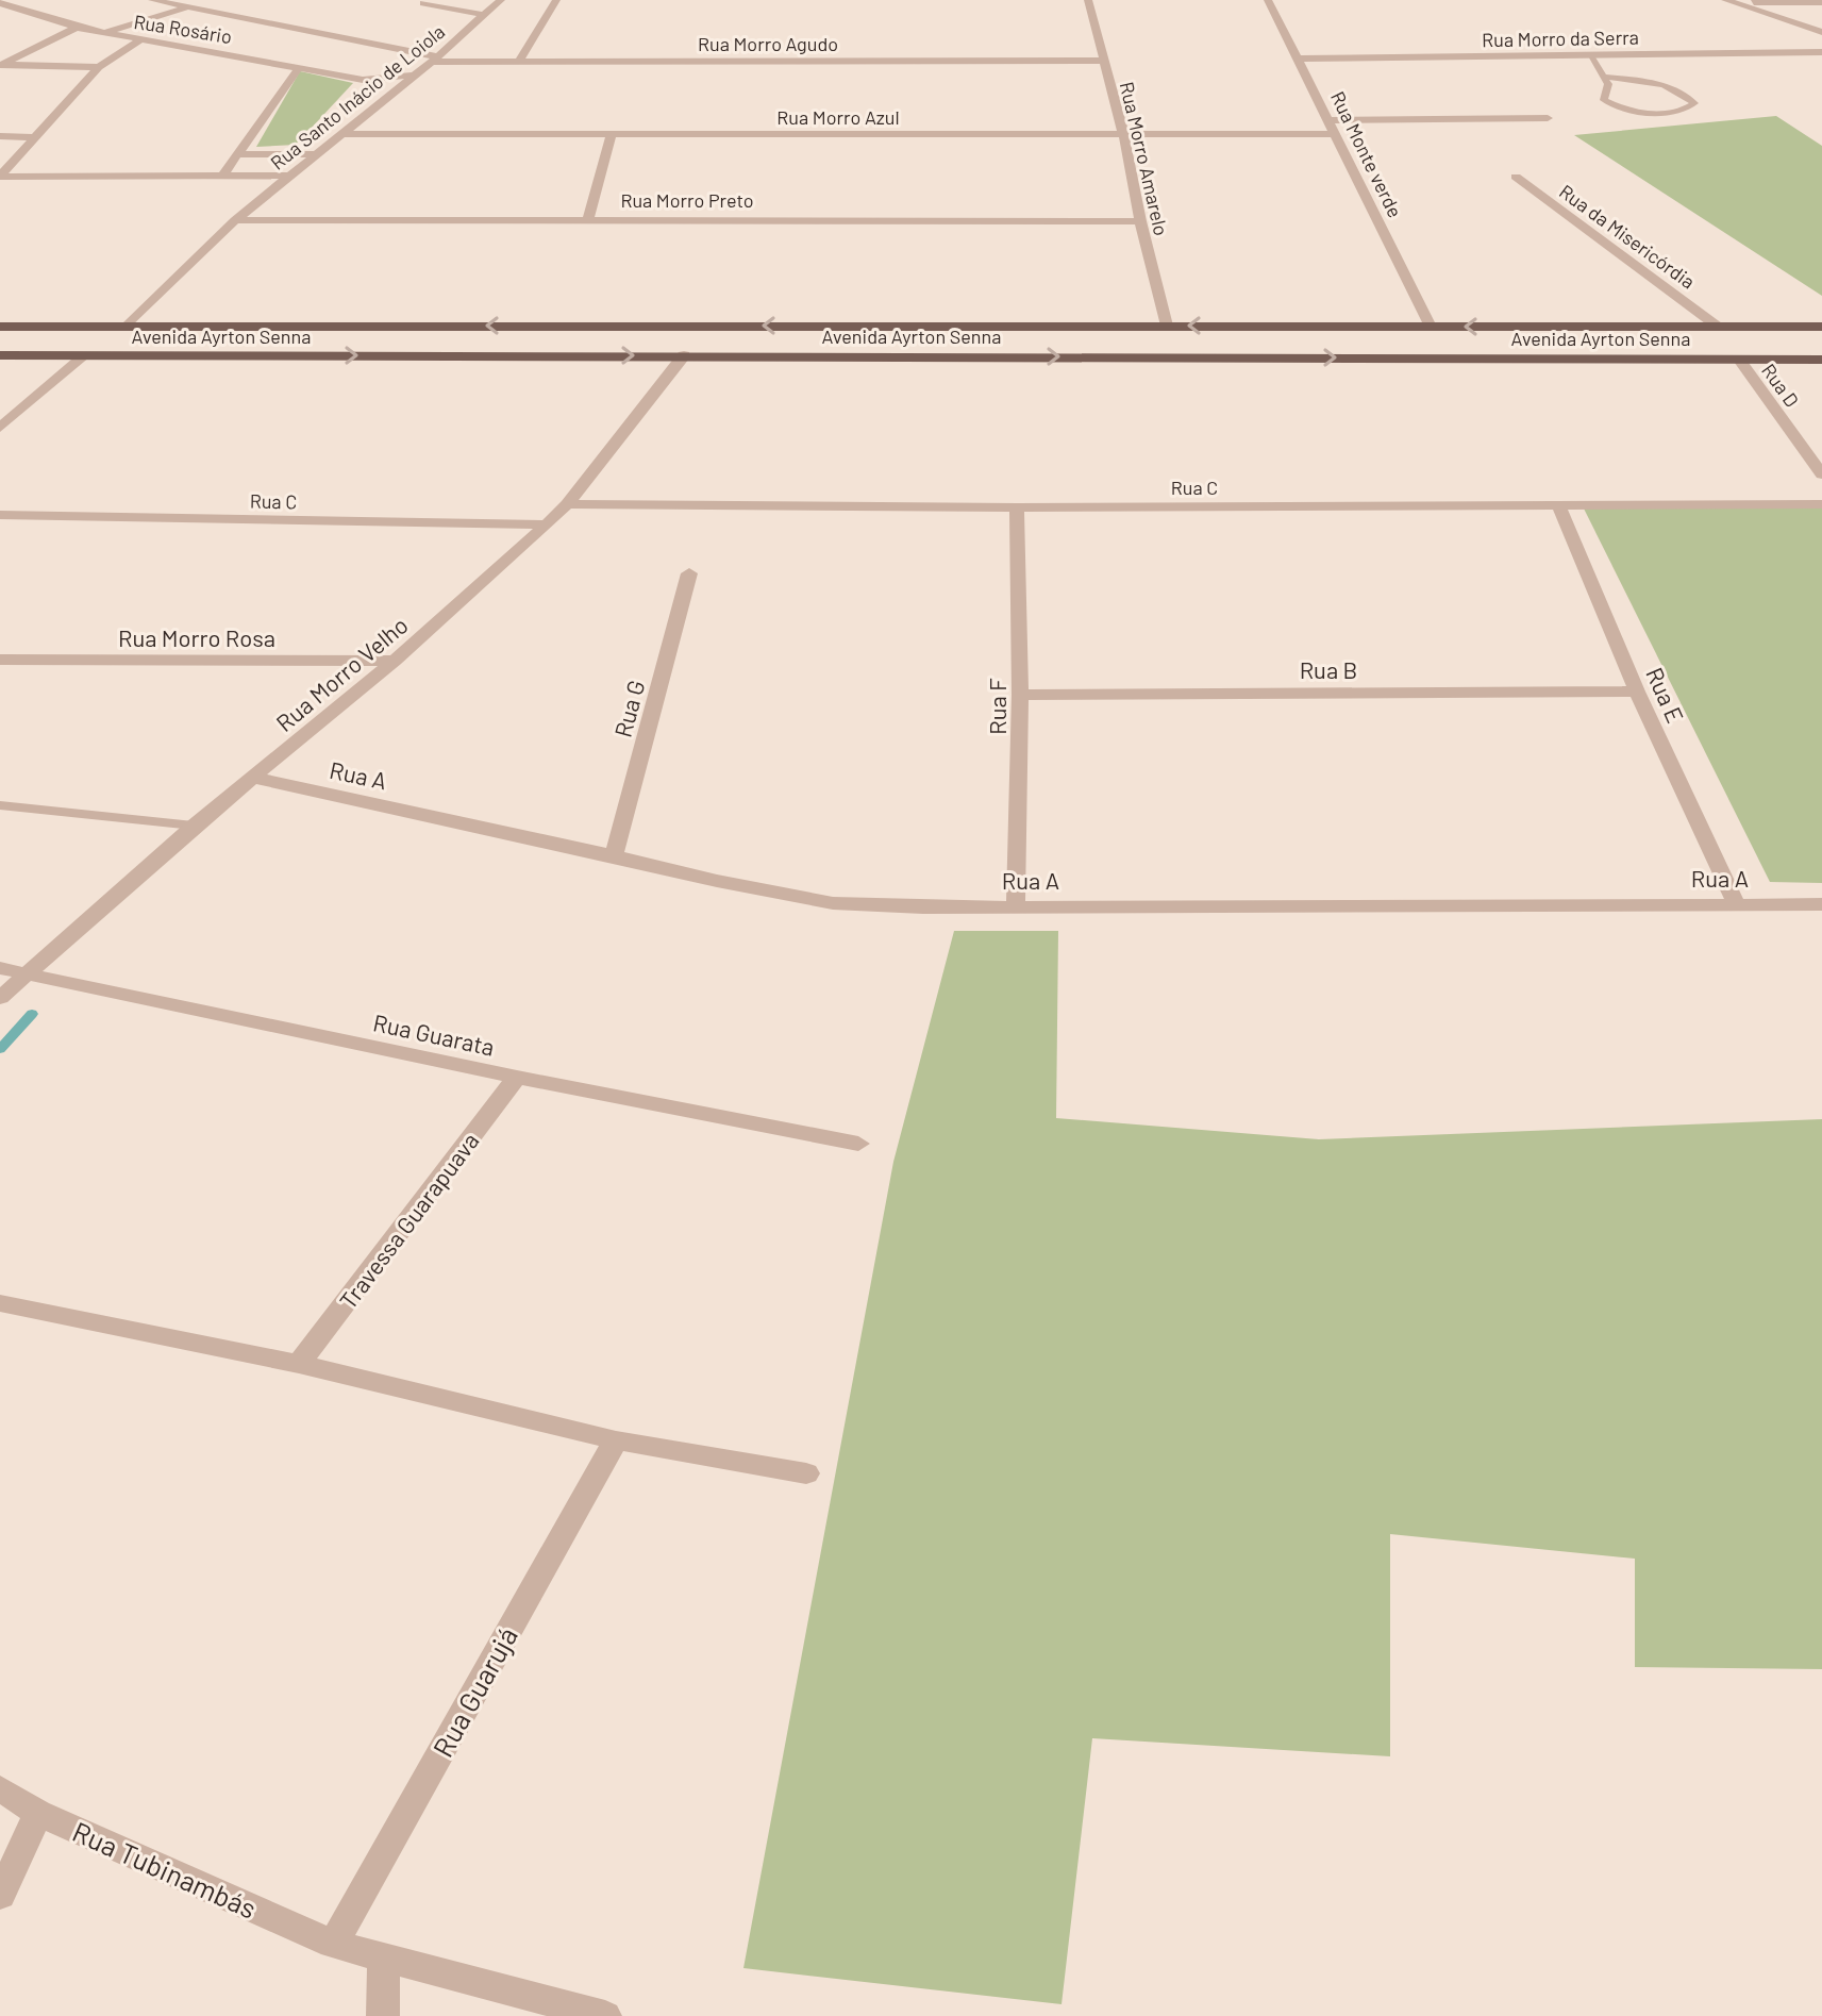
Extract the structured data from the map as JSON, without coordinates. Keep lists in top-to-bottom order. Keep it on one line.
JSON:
{"streets":{"main road":["Avenida Ayrton Senna"],"street":["Rua Rosário","Rua Morro da Serra","Rua Morro Agudo","Rua Santo Inácio de Loiola","Rua Morro Azul","Rua Monte verde","Rua Morro Amarelo","Rua Morro Preto","Rua da Misericórdia","Rua D","Rua C","Rua Morro Rosa","Rua B","Rua Morro Velho","Rua E","Rua F","Rua G","Rua A","Rua Guarata","Travessa Guarapuava","Rua Guarujá","Rua Tubinambás"]},"crossings":[["Rua Rosário","Rua Santo Inácio de Loiola"],["Rua Morro da Serra","Rua Monte verde"],["Rua Morro Agudo","Rua Santo Inácio de Loiola"],["Rua Morro Agudo","Rua Morro Amarelo"],["Rua Santo Inácio de Loiola","Rua Morro Azul"],["Rua Santo Inácio de Loiola","Rua Morro Preto"],["Rua Santo Inácio de Loiola","Avenida Ayrton Senna"],["Rua Morro Azul","Rua Monte verde"],["Rua Morro Azul","Rua Morro Amarelo"],["Rua Monte verde","Avenida Ayrton Senna"],["Rua Morro Amarelo","Rua Morro Preto"],["Rua Morro Amarelo","Avenida Ayrton Senna"],["Rua da Misericórdia","Avenida Ayrton Senna"],["Avenida Ayrton Senna","Rua D"],["Avenida Ayrton Senna","Rua Morro Velho"],["Rua C","Rua Morro Velho"],["Rua C","Rua E"],["Rua C","Rua F"],["Rua Morro Rosa","Rua Morro Velho"],["Rua B","Rua E"],["Rua B","Rua F"],["Rua Morro Velho","Rua A"],["Rua Morro Velho","Rua Guarata"],["Rua E","Rua A"],["Rua F","Rua A"],["Rua G","Rua A"],["Rua Guarata","Travessa Guarapuava"],["Rua Guarujá","Rua Tubinambás"]]}
